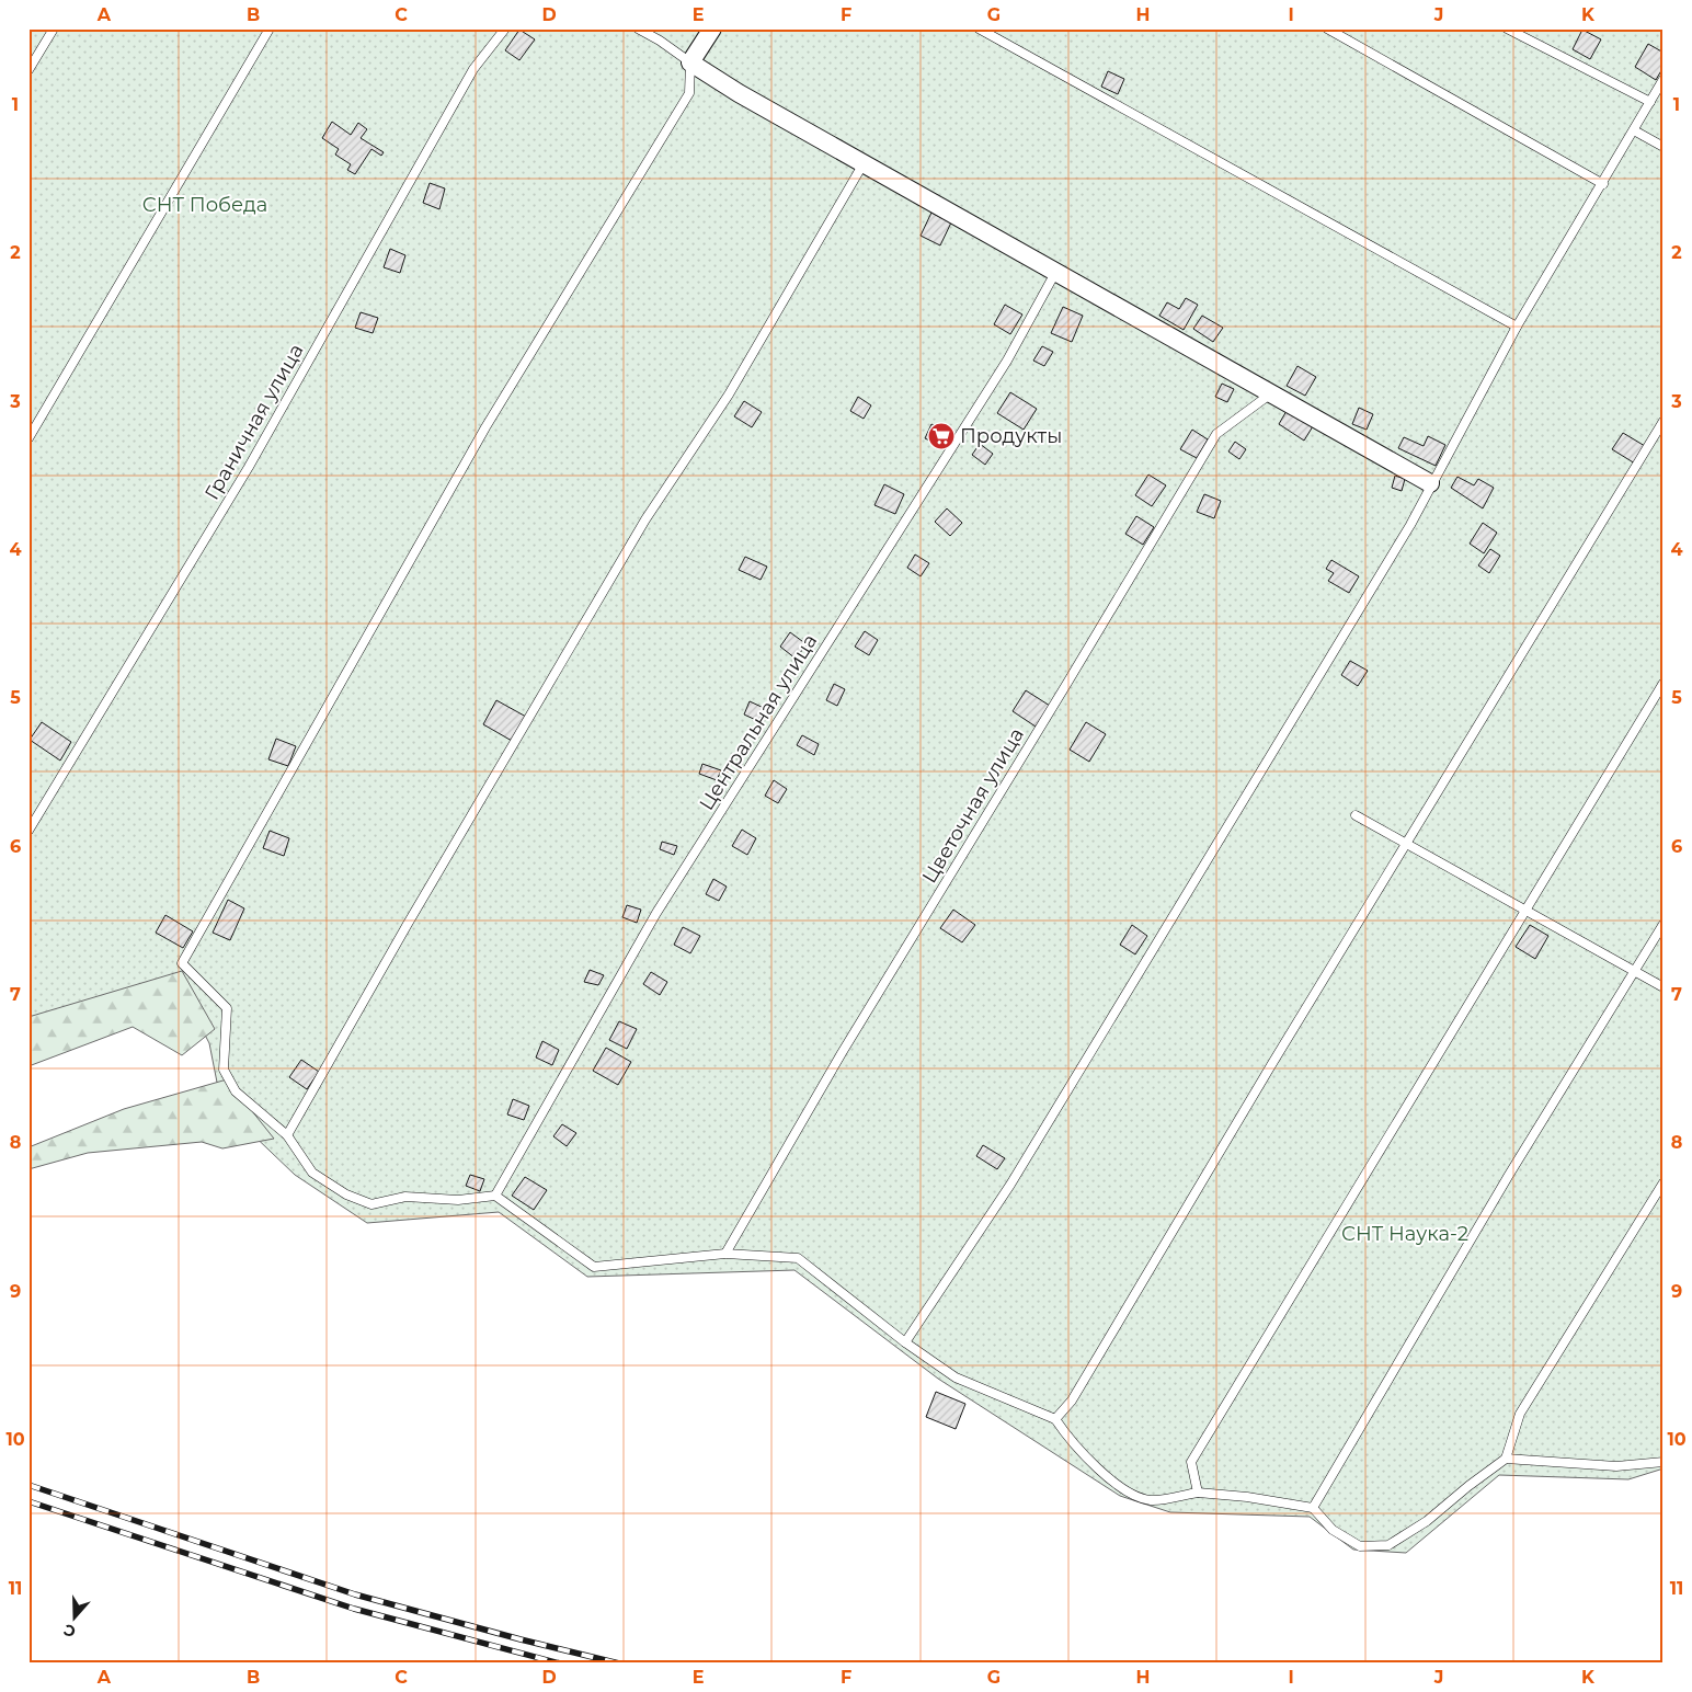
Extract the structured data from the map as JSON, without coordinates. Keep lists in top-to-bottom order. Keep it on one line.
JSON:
{"streets":{"lane":["Граничная улица","Центральная улица","Цветочная улица"]},"parks":["СНТ Победа","СНТ Наука-2"],"places":{"supermarket":["Продукты"]},"north":"bottom","grid":{"columns":["A","B","C","D","E","F","G","H","I","J","K"],"rows":["1","2","3","4","5","6","7","8","9","10","11"]}}
